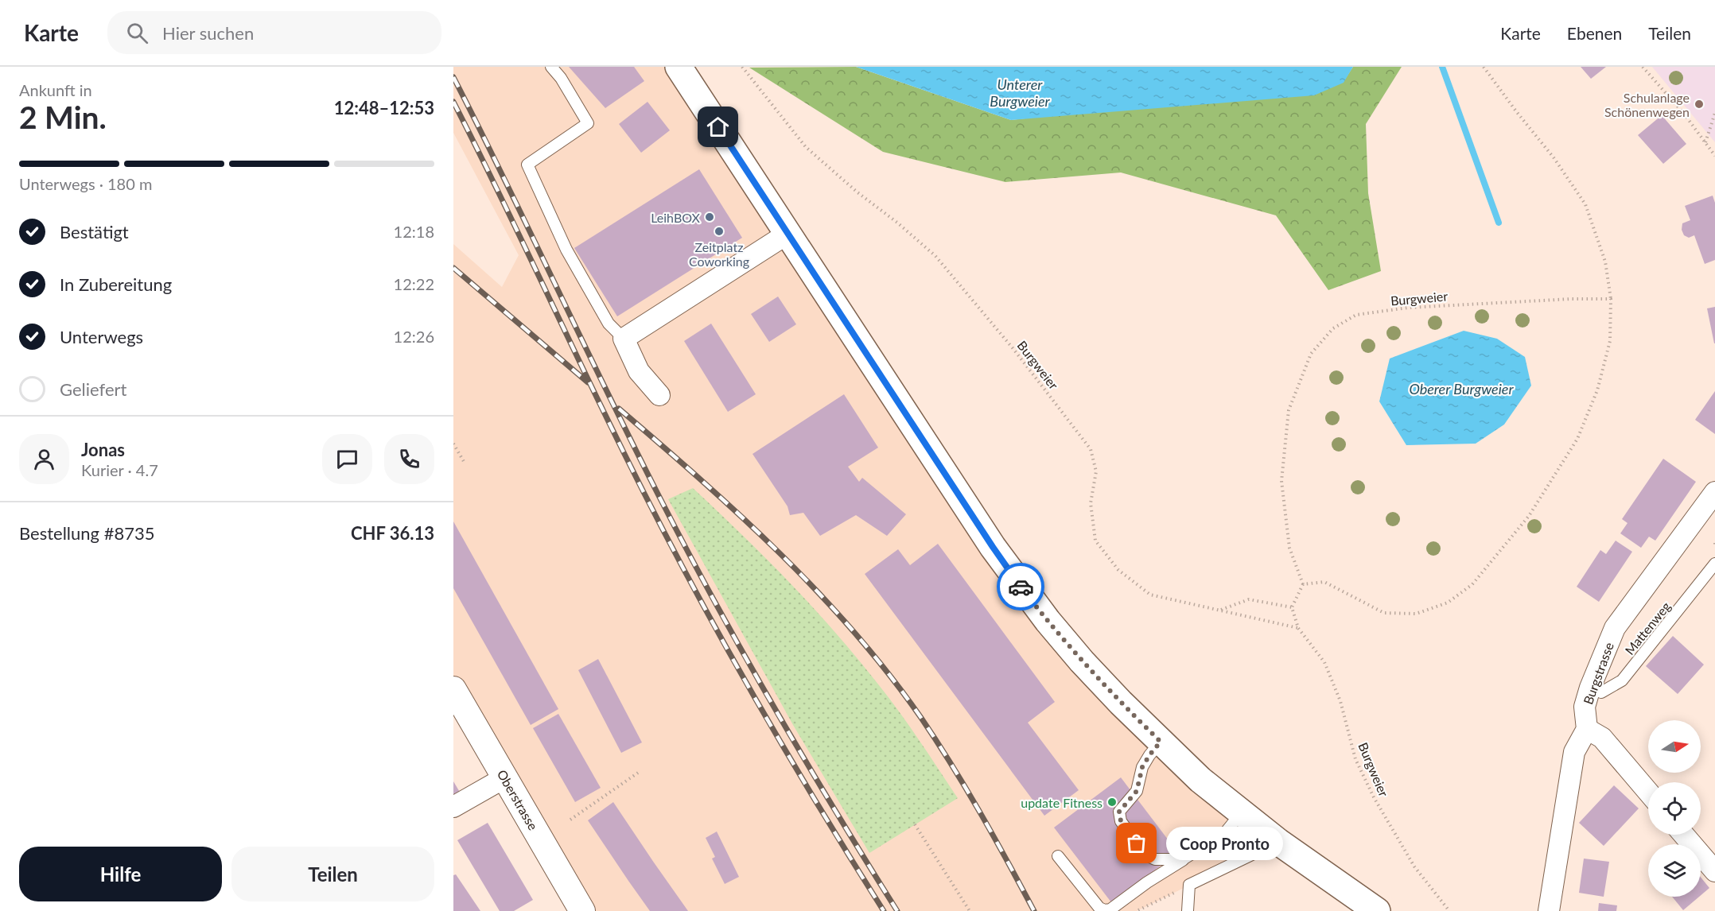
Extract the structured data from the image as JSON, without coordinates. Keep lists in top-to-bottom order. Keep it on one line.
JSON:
{"streets":{"street":["Burgstrasse","Oberstrasse"],"lane":["Mattenweg"],"path":["Burgweier"]},"crossings":[["Mattenweg","Burgstrasse"]],"water":["Unterer Burgweier","Oberer Burgweier"],"places":["Schulanlage Schönenwegen","LeihBOX","Zeitplatz Coworking","update Fitness","Coop Pronto"],"north":"right","page":{"header":"Karte","search":"Hier suchen","nav":["Karte","Ebenen","Teilen"],"heading":["2 Min.","Ankunft in","12:48–12:53"],"panel":["Jonas","Kurier · 4.7","Bestellung #8735","CHF 36.13"],"bar":"Unterwegs · 180 m","list":[["Bestätigt","12:18"],["In Zubereitung","12:22"],["Unterwegs","12:26"],"Geliefert"],"bubble":"Coop Pronto","buttons":["Hilfe","Teilen"]}}
